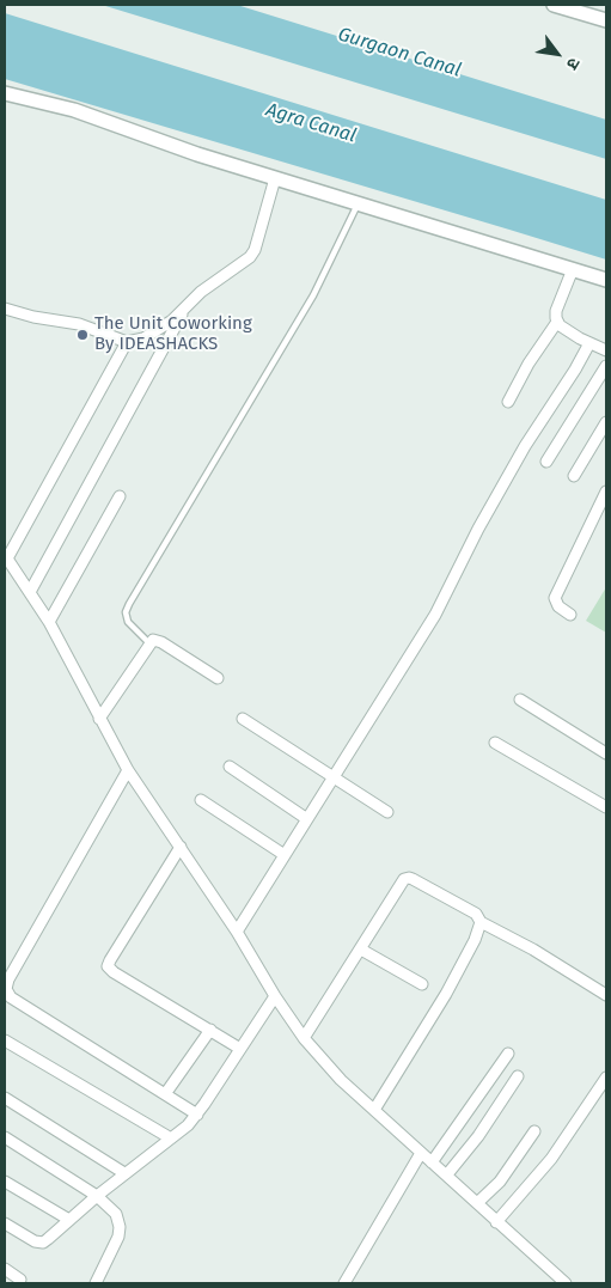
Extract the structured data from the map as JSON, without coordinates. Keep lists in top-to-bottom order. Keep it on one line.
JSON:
{"water":["Gurgaon Canal","Agra Canal"],"places":["The Unit Coworking By IDEASHACKS"],"north":"bottom right"}
